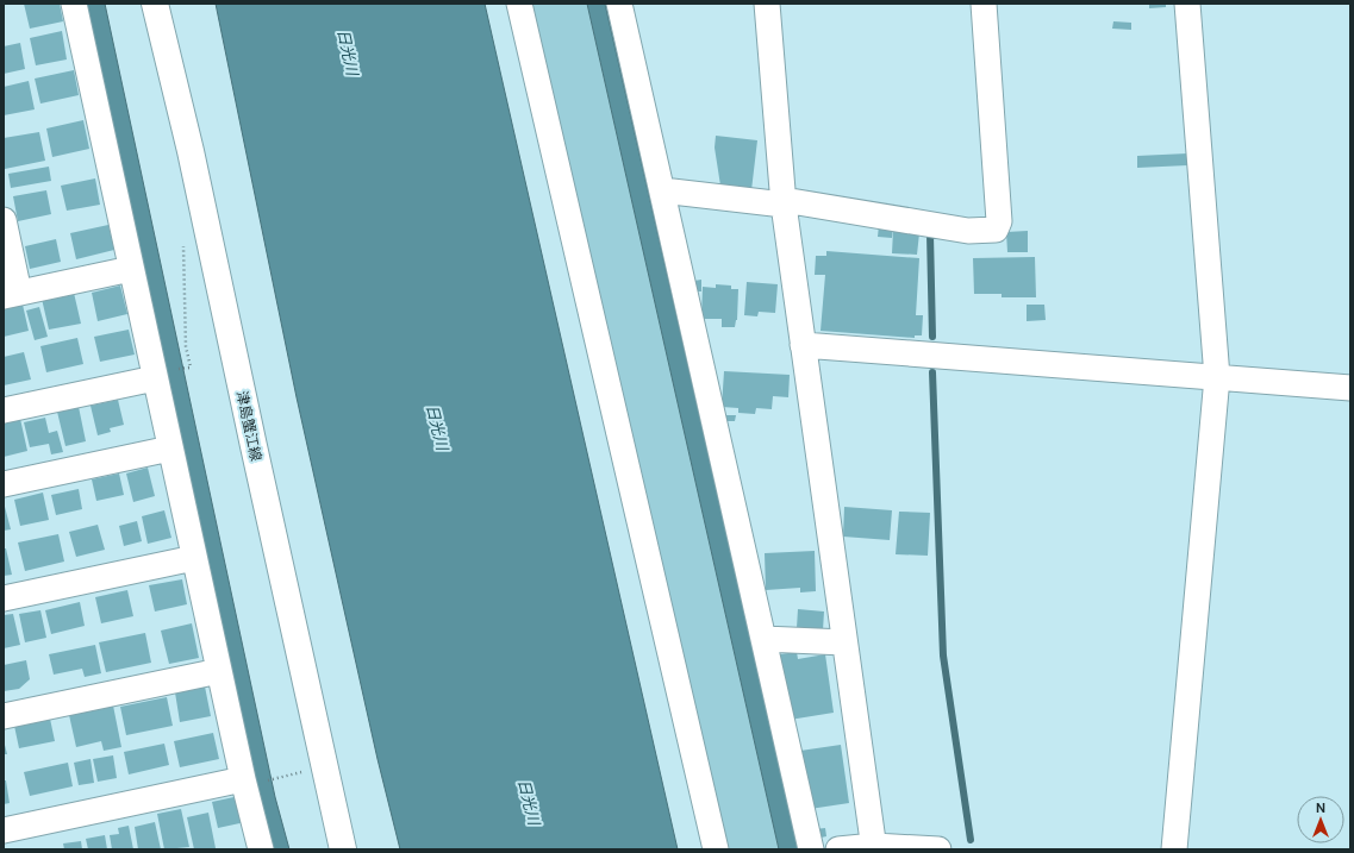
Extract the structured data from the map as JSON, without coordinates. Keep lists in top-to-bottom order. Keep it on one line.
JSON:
{"streets":{"main road":["津島蟹江線"]},"water":["日光川"],"north":"top"}
